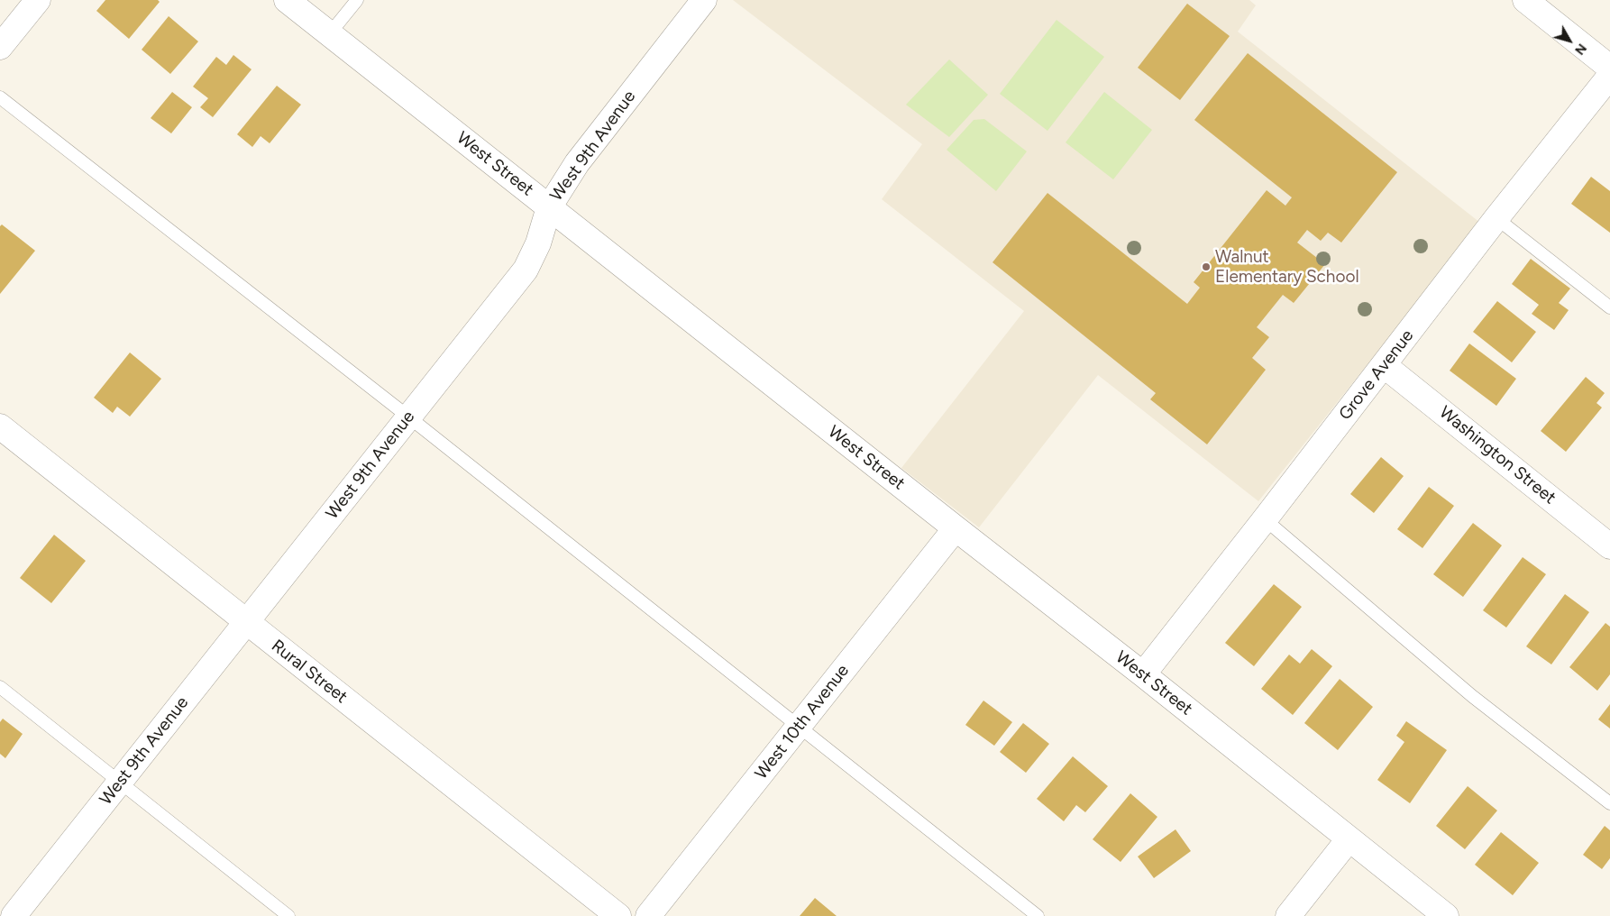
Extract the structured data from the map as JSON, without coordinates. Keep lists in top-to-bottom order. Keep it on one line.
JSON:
{"streets":{"street":["West 9th Avenue","West Street","Grove Avenue","Washington Street","Rural Street","West 10th Avenue"]},"crossings":[["West 9th Avenue","West Street"],["West 9th Avenue","Rural Street"],["West Street","Grove Avenue"],["West Street","West 10th Avenue"],["Grove Avenue","Washington Street"]],"places":["Walnut Elementary School"],"north":"bottom right"}
